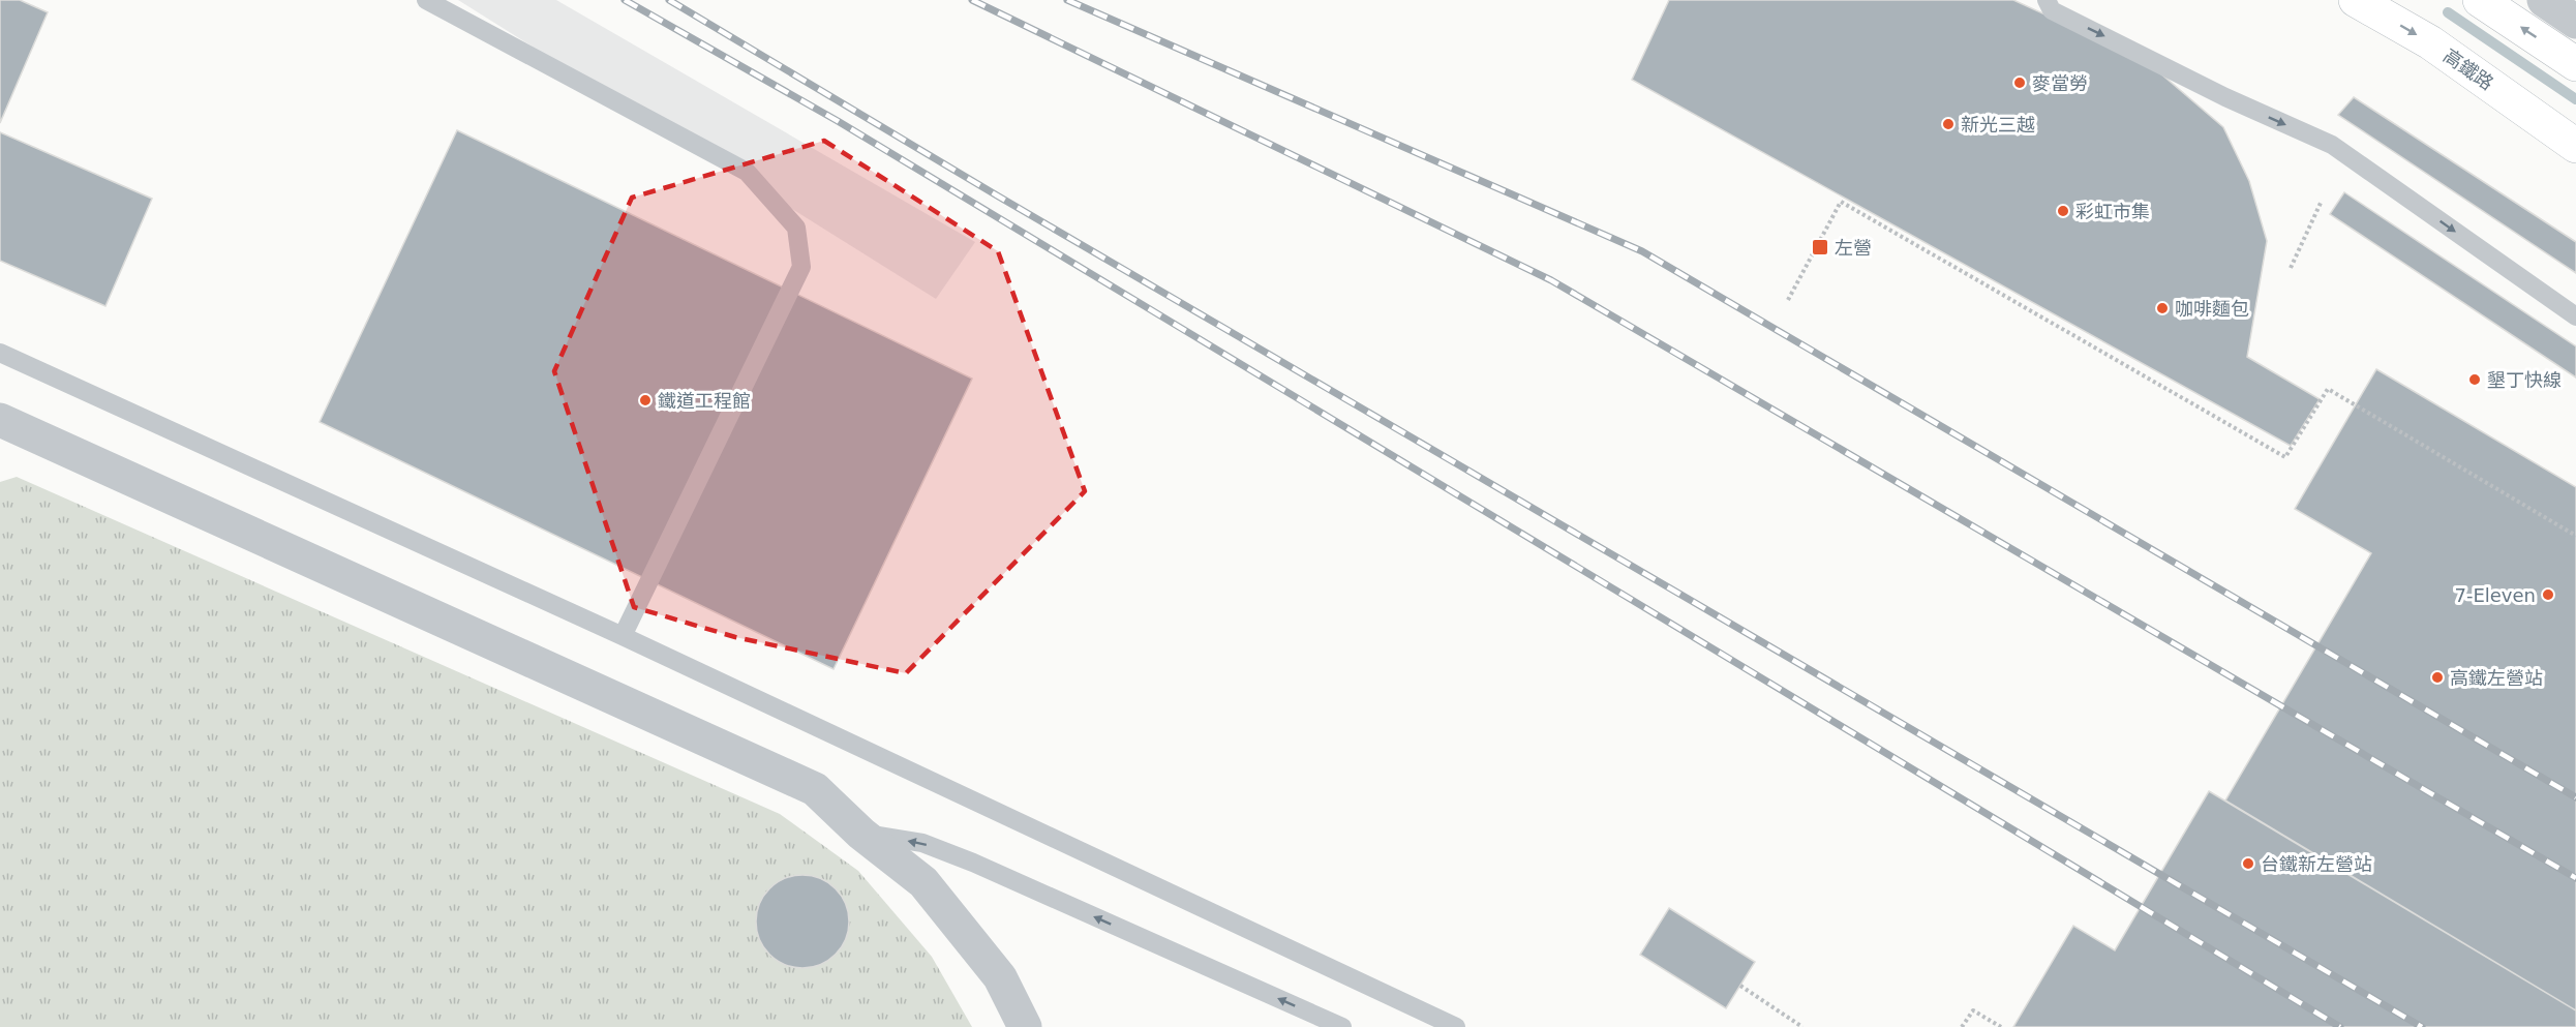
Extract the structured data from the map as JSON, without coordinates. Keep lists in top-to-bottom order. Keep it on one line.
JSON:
{"streets":{"street":["高鐵路"]},"places":{"other":["麥當勞","新光三越","彩虹市集","咖啡麵包","墾丁快線","鐵道工程館","7-Eleven","高鐵左營站","台鐵新左營站"],"transit":["左營"]}}
